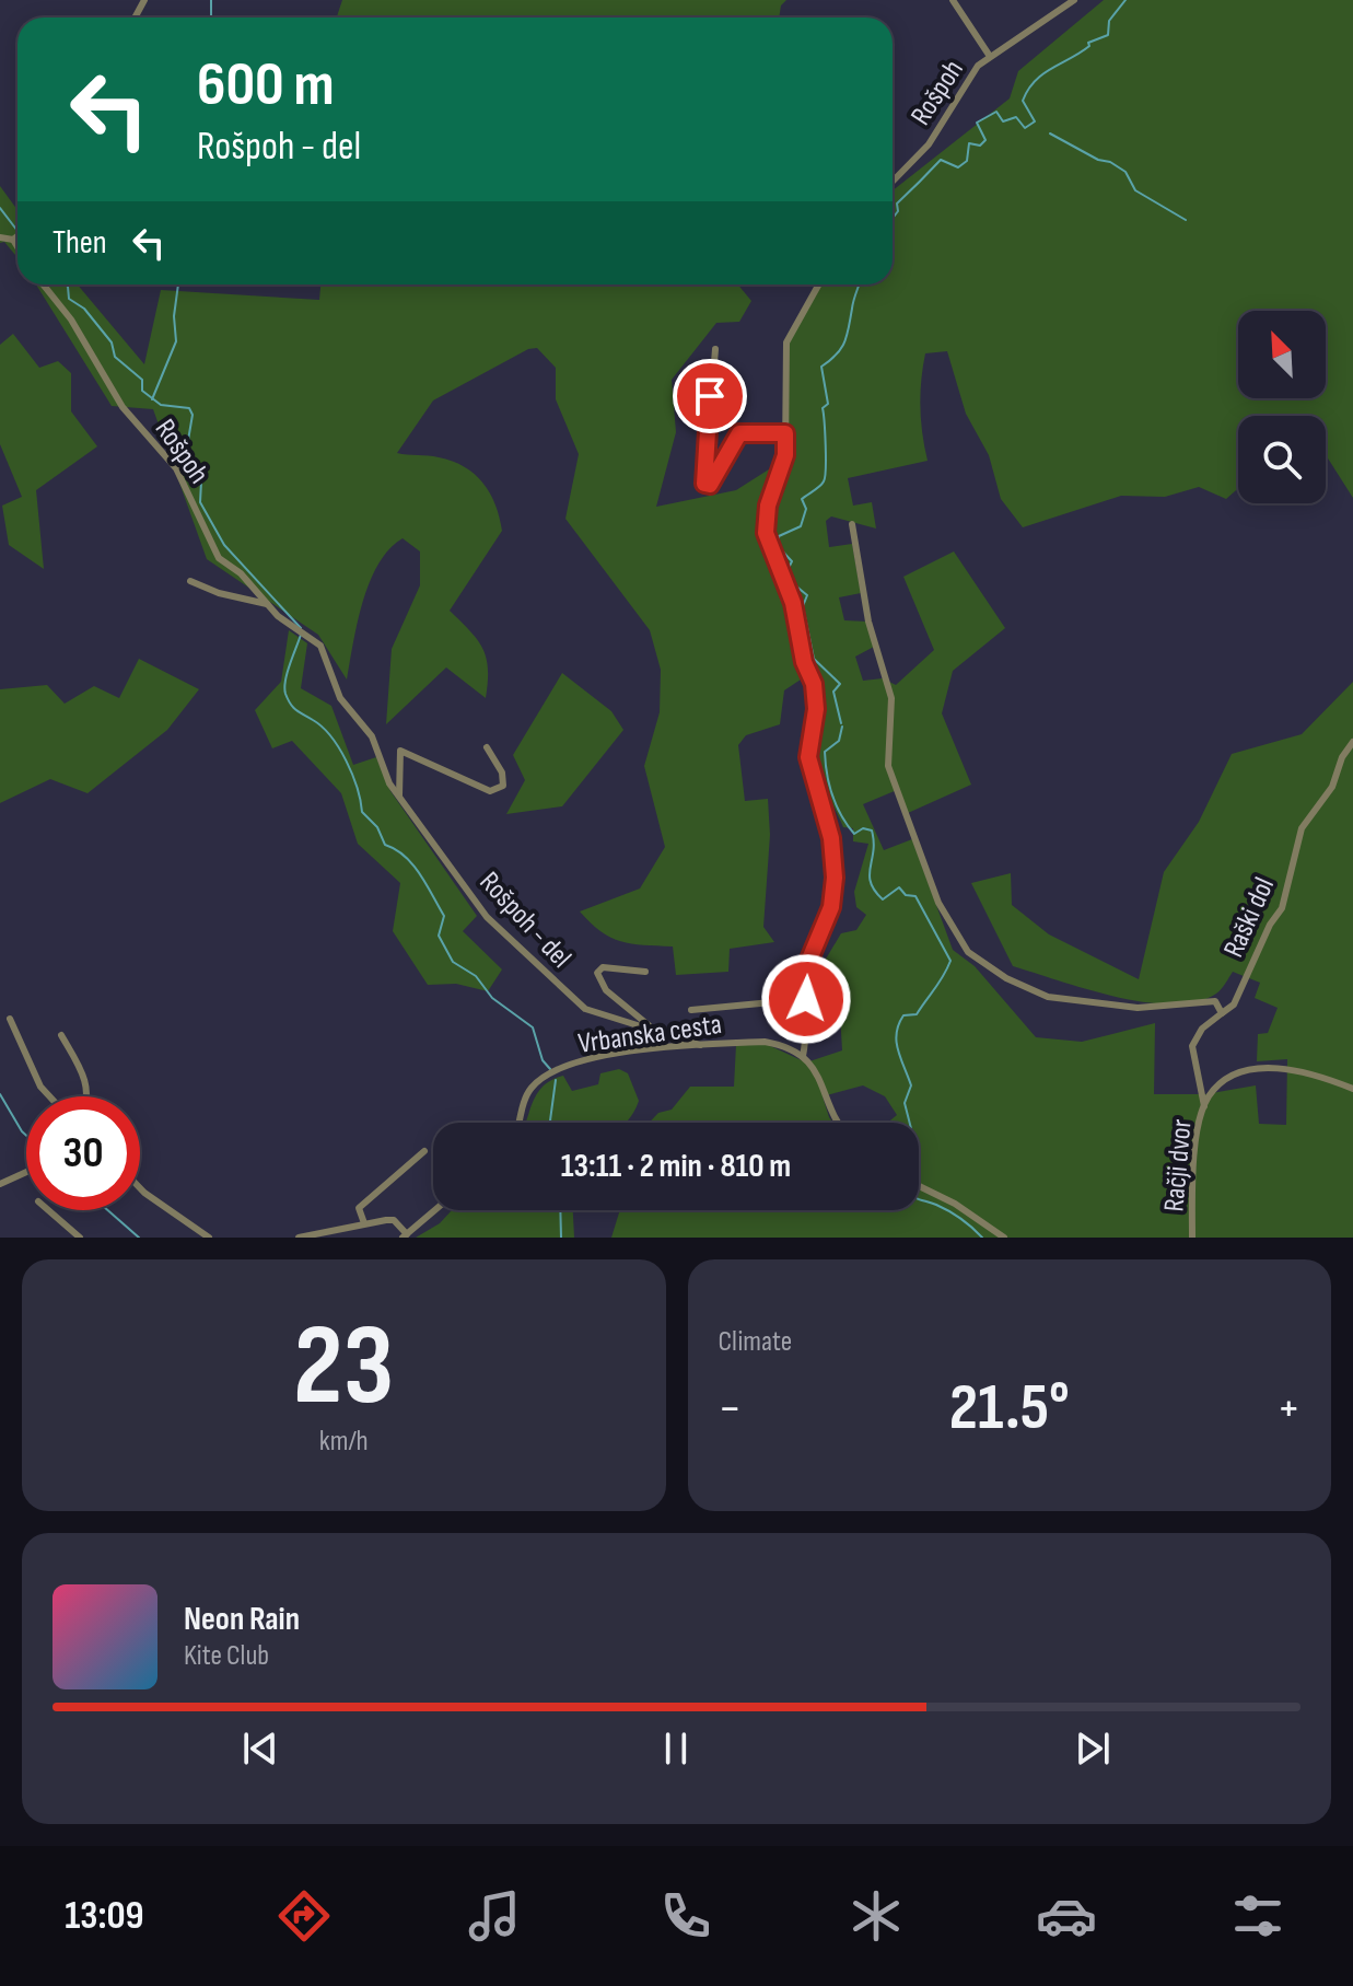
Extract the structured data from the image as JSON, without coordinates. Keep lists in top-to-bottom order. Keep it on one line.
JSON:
{"streets":{"street":["Rošpoh","Raški dol","Rošpoh - del","Vrbanska cesta","Račji dvor"]},"crossings":[["Rošpoh","Rošpoh - del"],["Raški dol","Račji dvor"],["Rošpoh - del","Vrbanska cesta"]],"north":"top left","page":{"turn":["600 m","Rošpoh - del"],"then":"Then","limit":"30","trip":"13:11 · 2 min · 810 m","tile":[["23","km/h"],"Climate"],"heat":["−","21.5°","+"],"song":["Neon Rain","Kite Club"],"tabs":"13:09"}}
